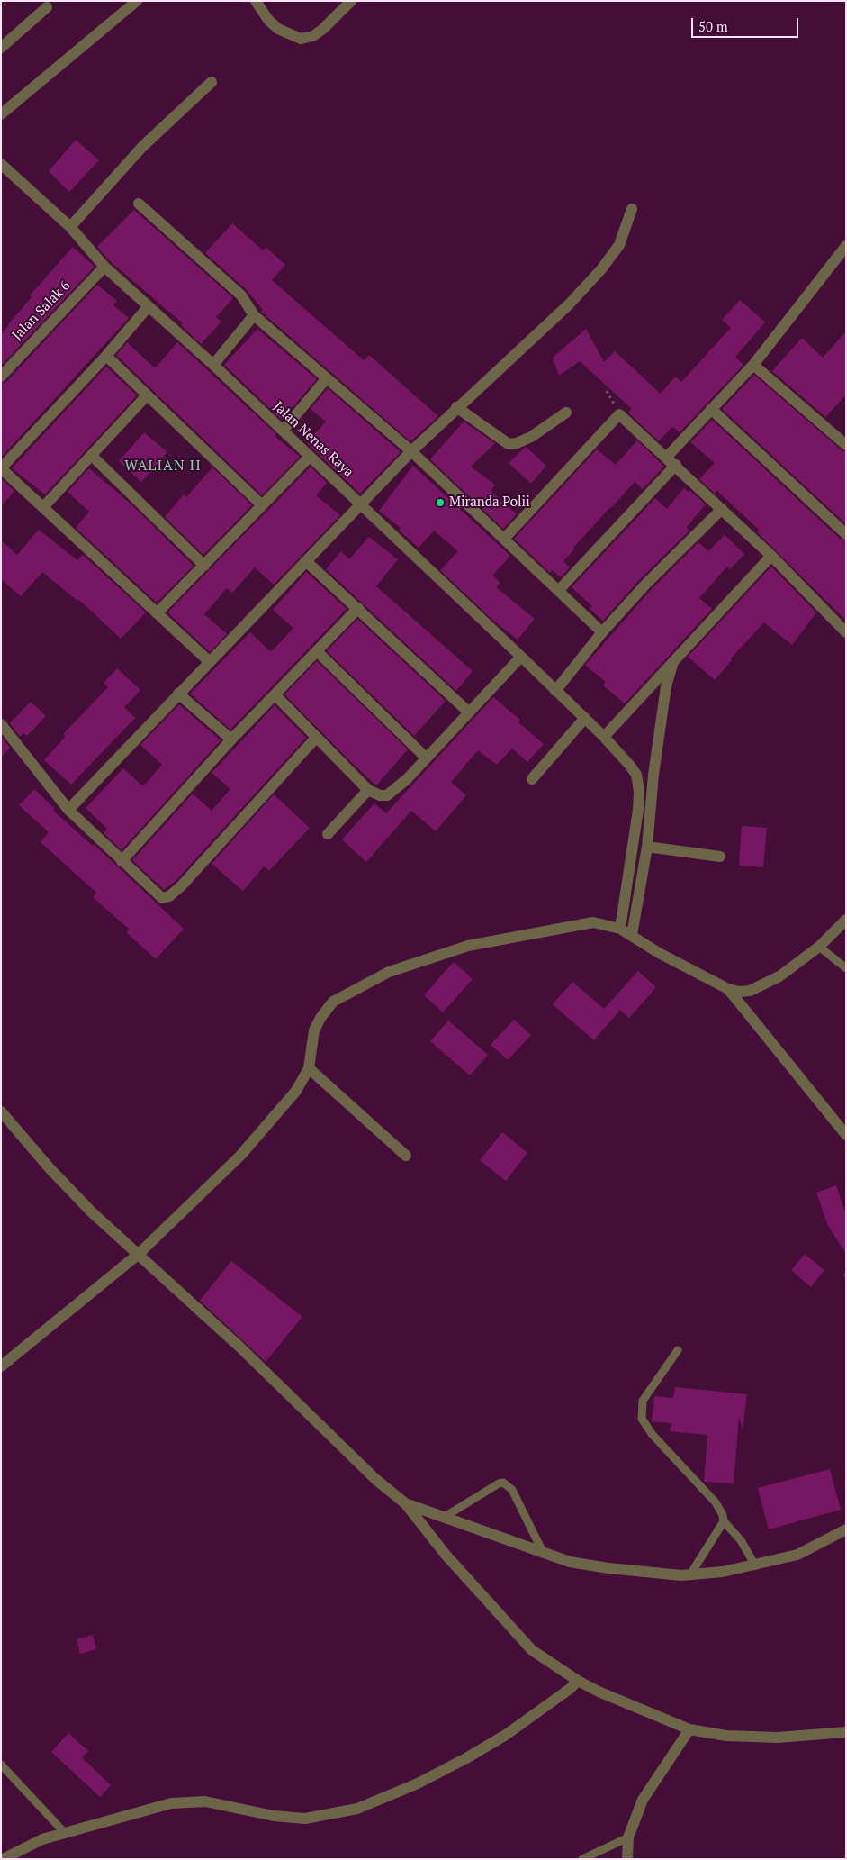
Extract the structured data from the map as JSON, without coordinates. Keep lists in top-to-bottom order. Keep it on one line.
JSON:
{"streets":{"street":["Jalan Salak 6","Jalan Nenas Raya"]},"crossings":[["Jalan Salak 6","Jalan Nenas Raya"]],"districts":["WALIAN II"],"places":["Miranda Polii"],"scale_bar":"50 m"}
